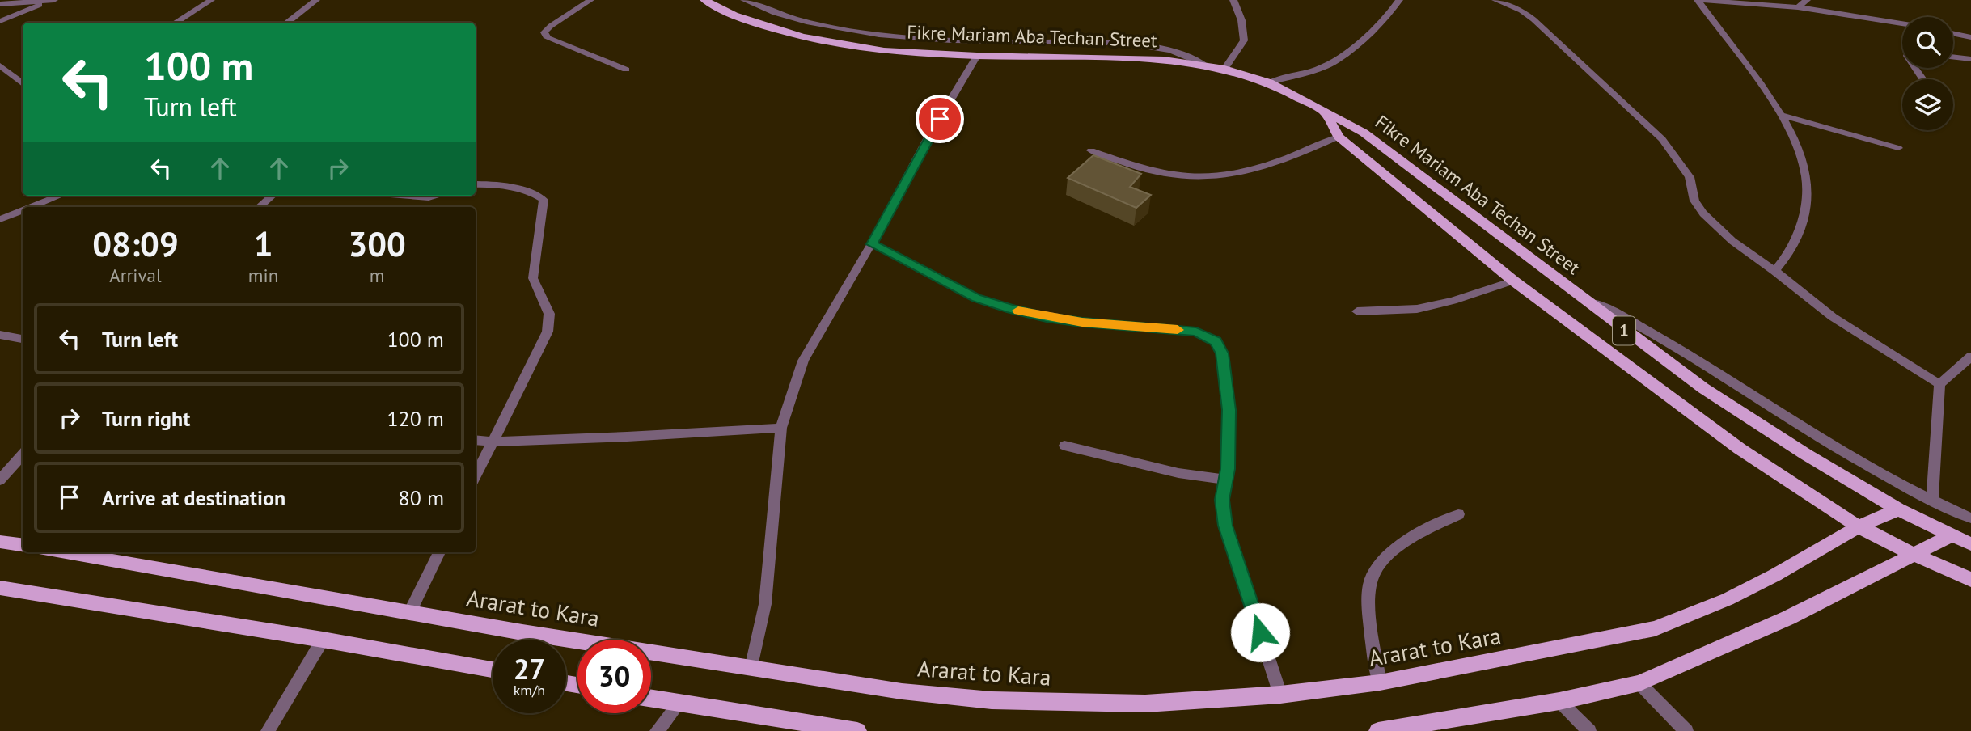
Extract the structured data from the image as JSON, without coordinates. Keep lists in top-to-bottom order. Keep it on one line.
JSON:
{"streets":{"main road":["Fikre Mariam Aba Techan Street","1","Ararat to Kara"]},"crossings":[["Fikre Mariam Aba Techan Street","Ararat to Kara"]],"page":{"turn":["100 m","Turn left"],"eta":["08:09","Arrival","1","min","300","m"],"list":[{"name":"Turn left","value":"100 m"},{"name":"Turn right","value":"120 m"},{"name":"Arrive at destination","value":"80 m"}],"speed":"27 km/h","limit":"30"}}
